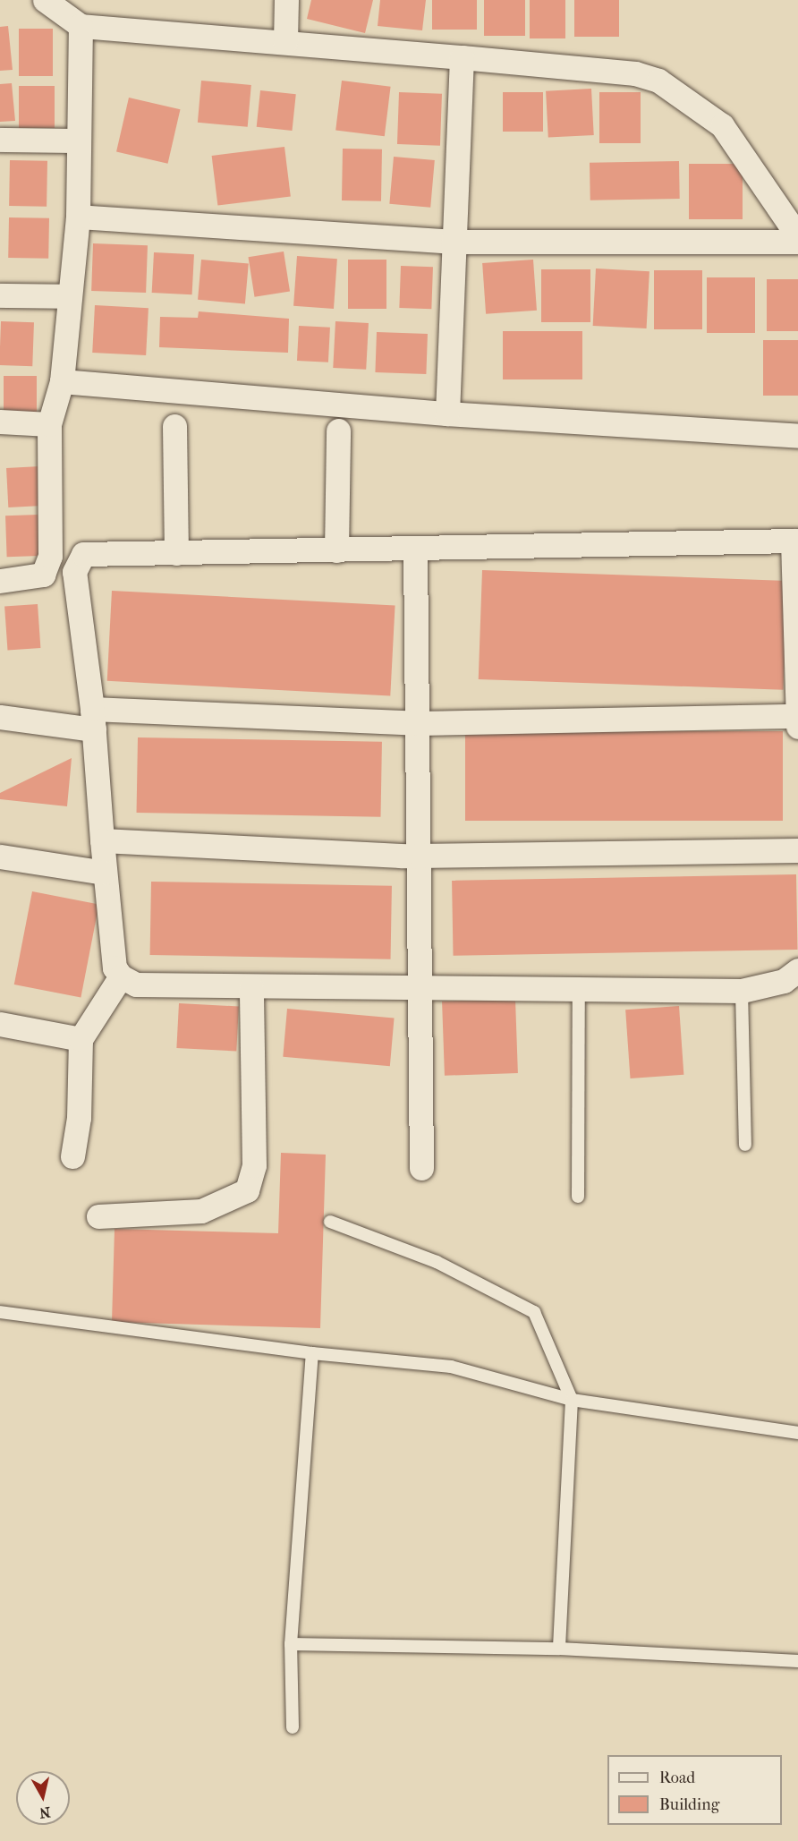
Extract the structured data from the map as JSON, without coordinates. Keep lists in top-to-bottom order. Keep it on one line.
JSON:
{"legend":["Road","Building"],"north":"bottom"}
